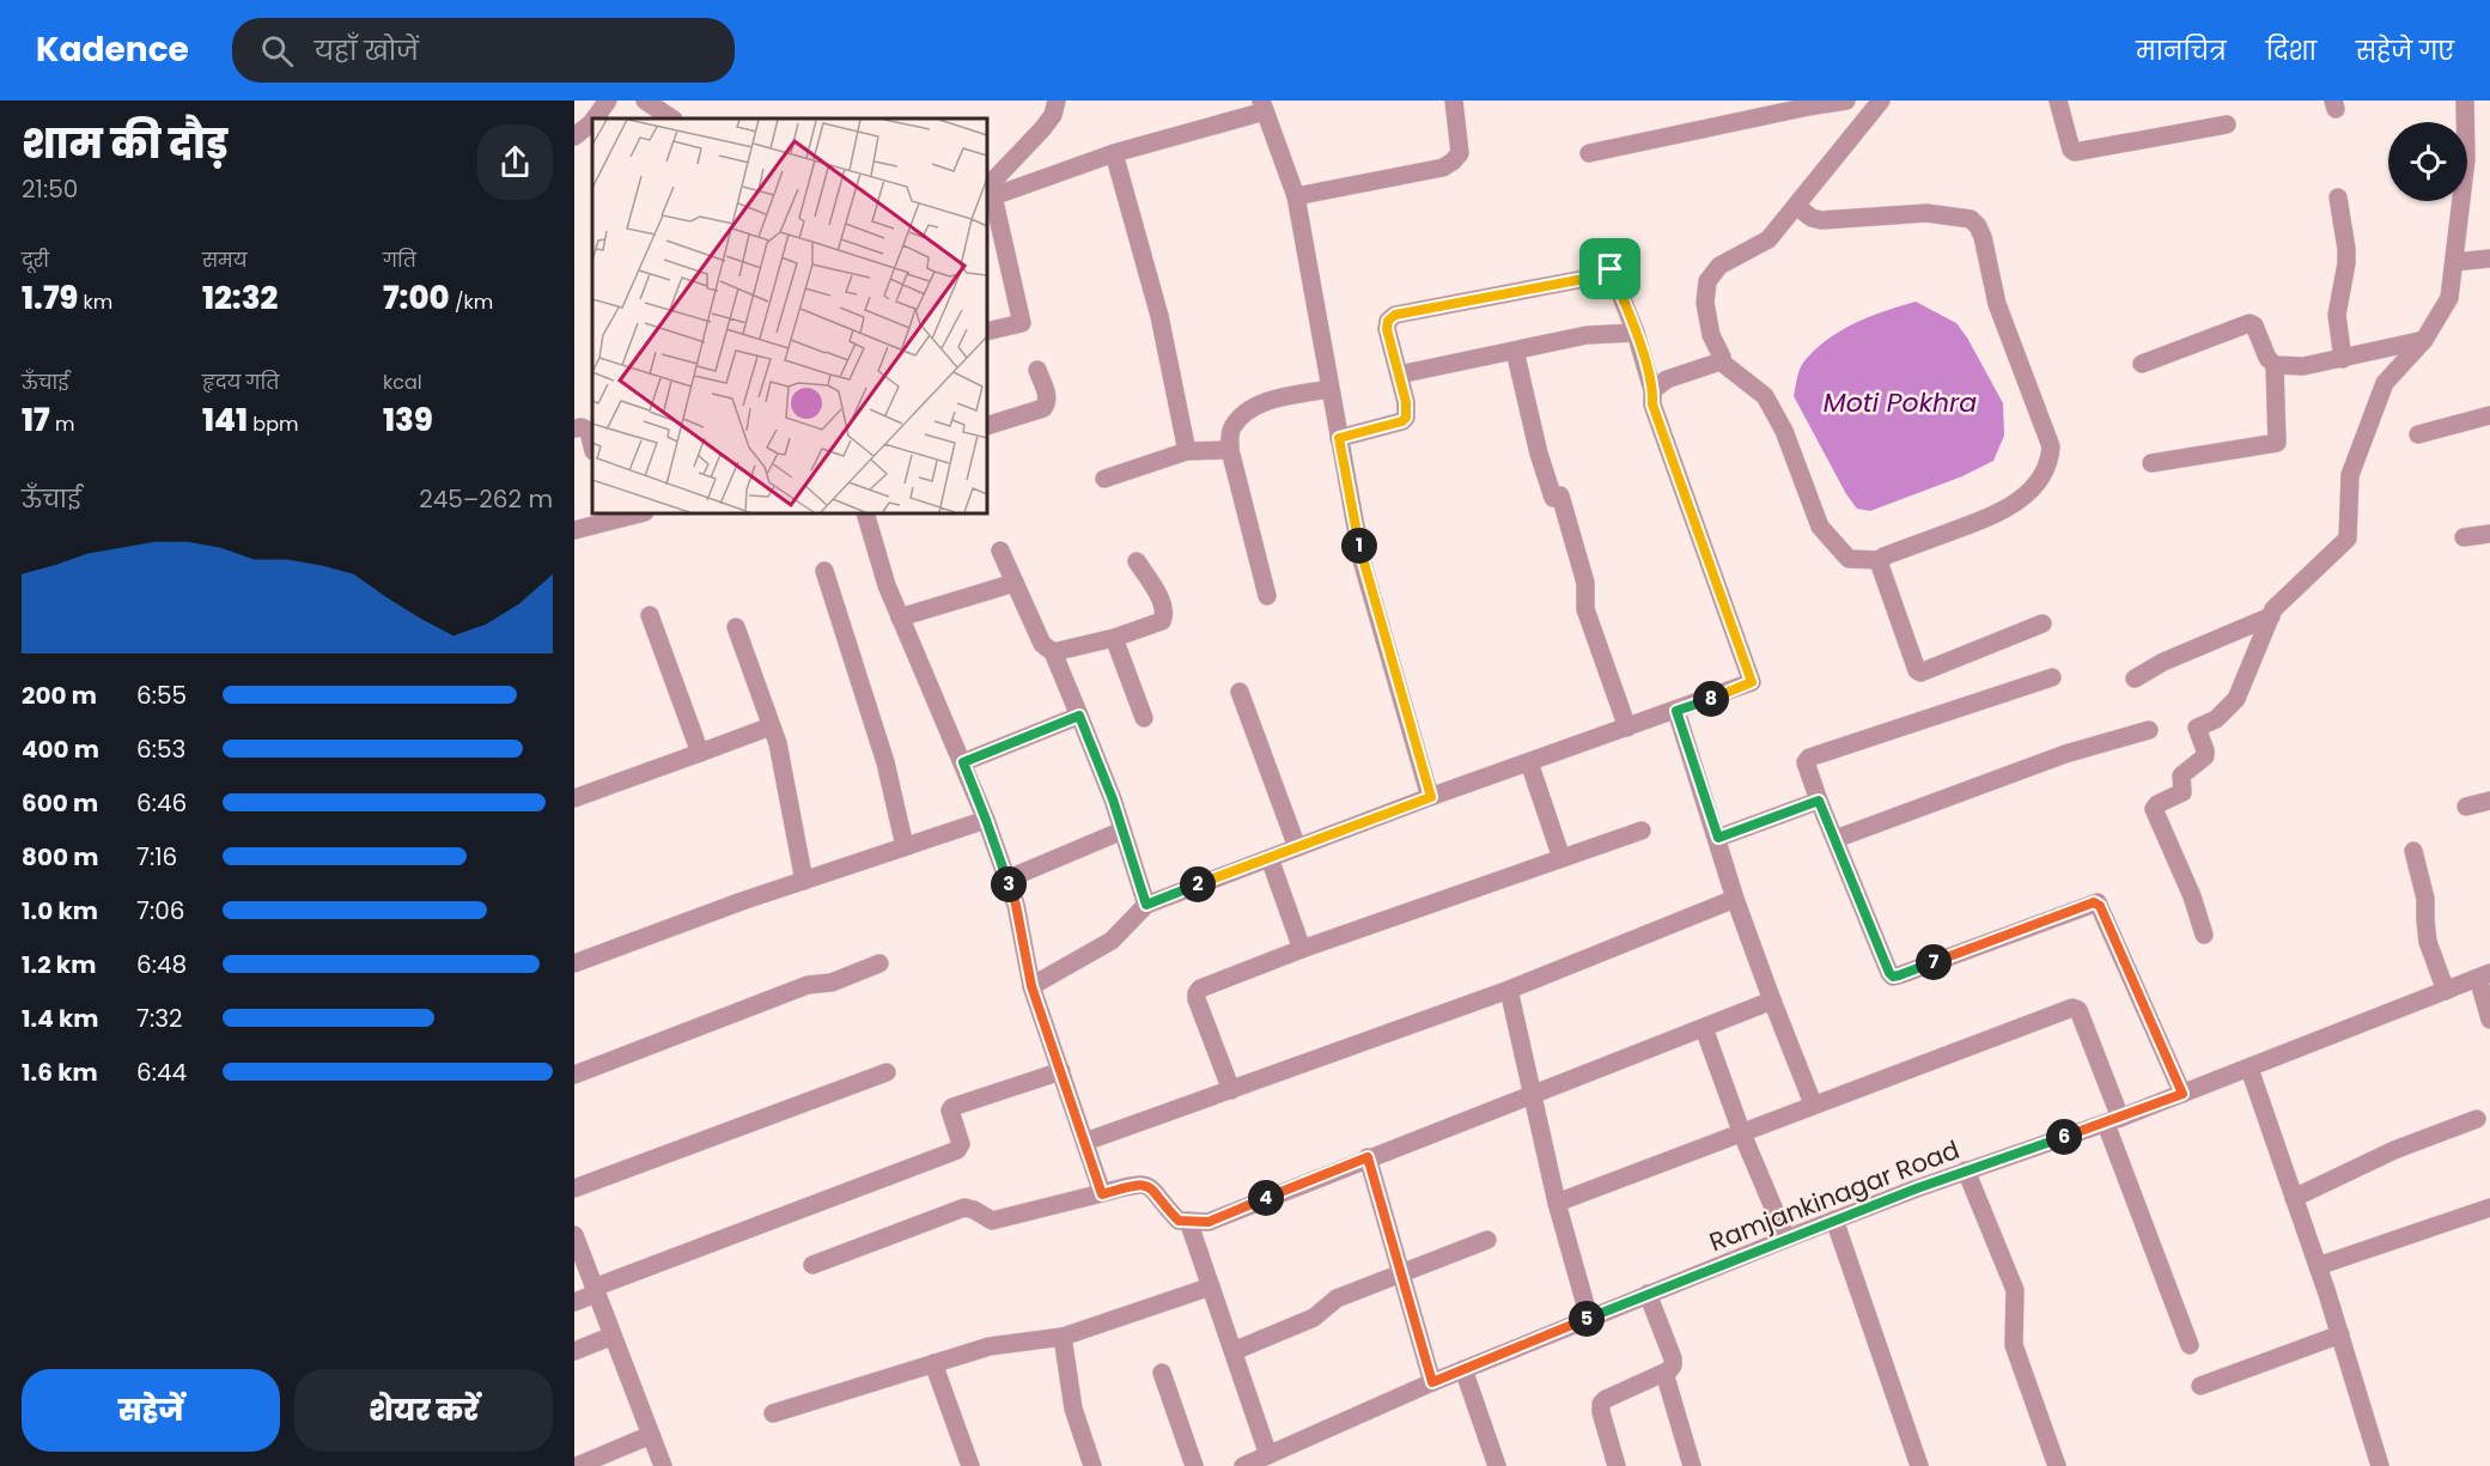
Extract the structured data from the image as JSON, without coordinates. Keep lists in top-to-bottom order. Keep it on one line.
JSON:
{"streets":{"street":["Ramjankinagar Road"]},"water":["Moti Pokhra"],"page":{"header":"Kadence","search":"यहाँ खोजें","nav":["मानचित्र","दिशा","सहेजे गए"],"heading":["शाम की दौड़","21:50"],"stats":[["दूरी","1.79 km"],["समय","12:32"],["गति","7:00 /km"],["ऊँचाई","17 m"],["हृदय गति","141 bpm"],["kcal","139"]],"chart":["ऊँचाई","245–262 m"],"pins":["1","8","2","3","7","6","4","5"],"list":[{"name":"200 m","note":"6:55"},{"name":"400 m","note":"6:53"},{"name":"600 m","note":"6:46"},{"name":"800 m","note":"7:16"},{"name":"1.0 km","note":"7:06"},{"name":"1.2 km","note":"6:48"},{"name":"1.4 km","note":"7:32"},{"name":"1.6 km","note":"6:44"}],"buttons":["सहेजें","शेयर करें"]}}
